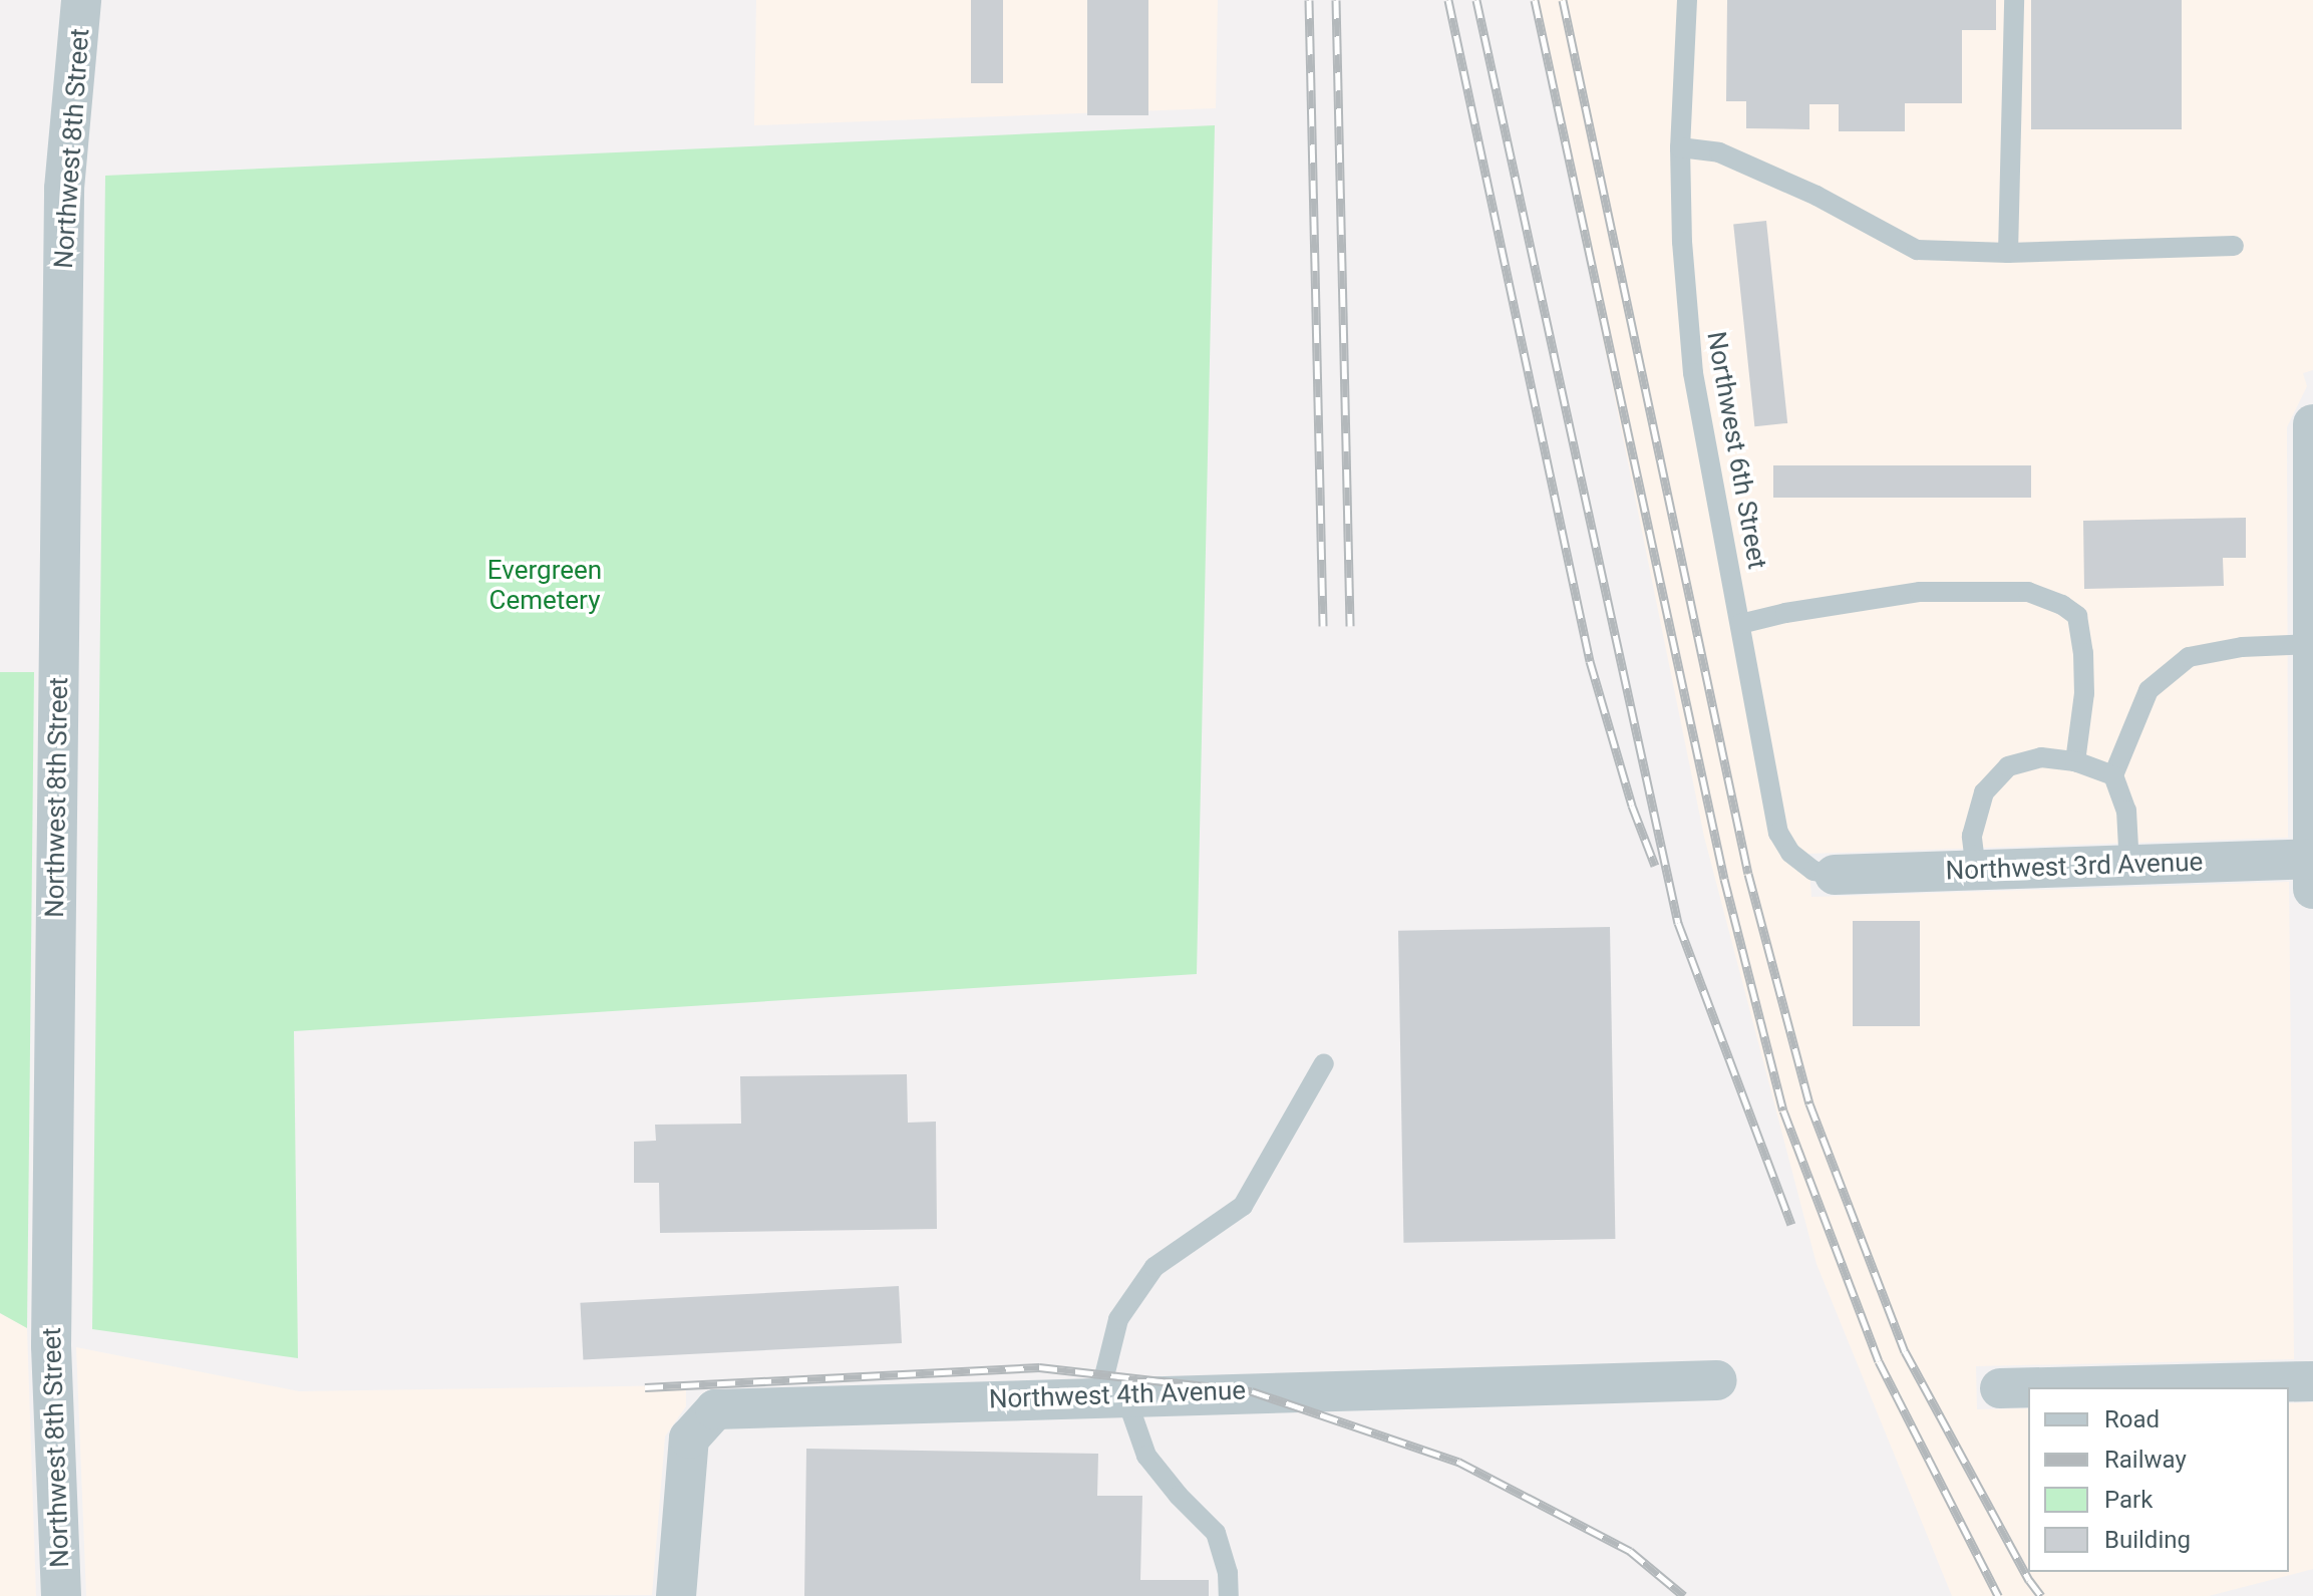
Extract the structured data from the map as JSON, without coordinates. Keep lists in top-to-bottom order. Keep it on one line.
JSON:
{"streets":{"street":["Northwest 8th Street","Northwest 3rd Avenue","Northwest 4th Avenue"],"lane":["Northwest 6th Street"]},"crossings":[["Northwest 6th Street","Northwest 3rd Avenue"]],"parks":["Evergreen Cemetery"],"legend":["Road","Railway","Park","Building"]}
